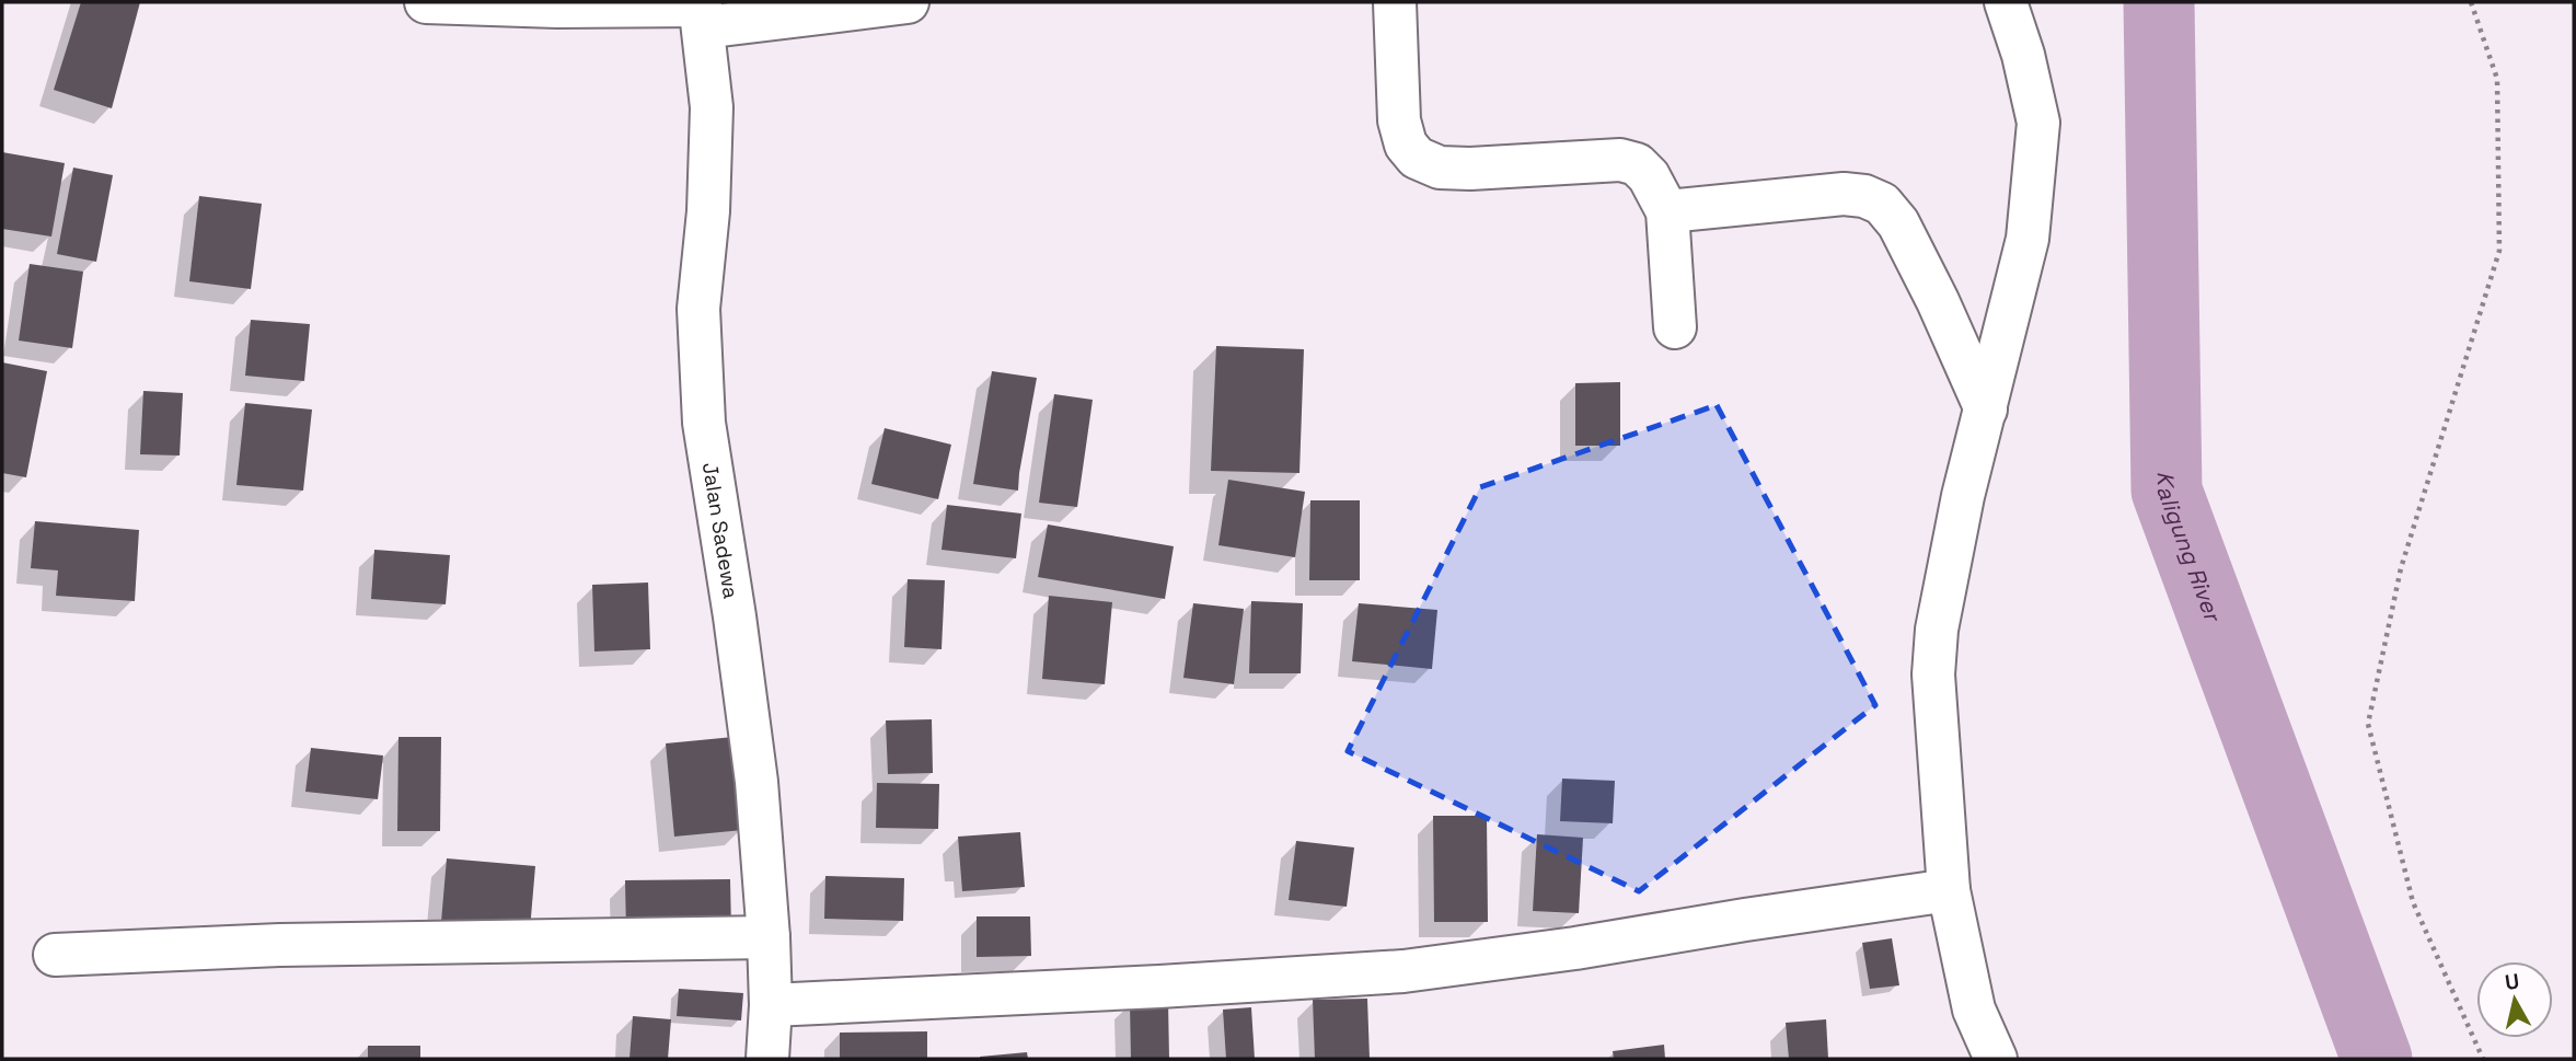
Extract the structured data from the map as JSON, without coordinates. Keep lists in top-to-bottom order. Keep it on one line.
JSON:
{"streets":{"street":["Jalan Sadewa"]},"water":["Kaligung River"],"north":"top"}
